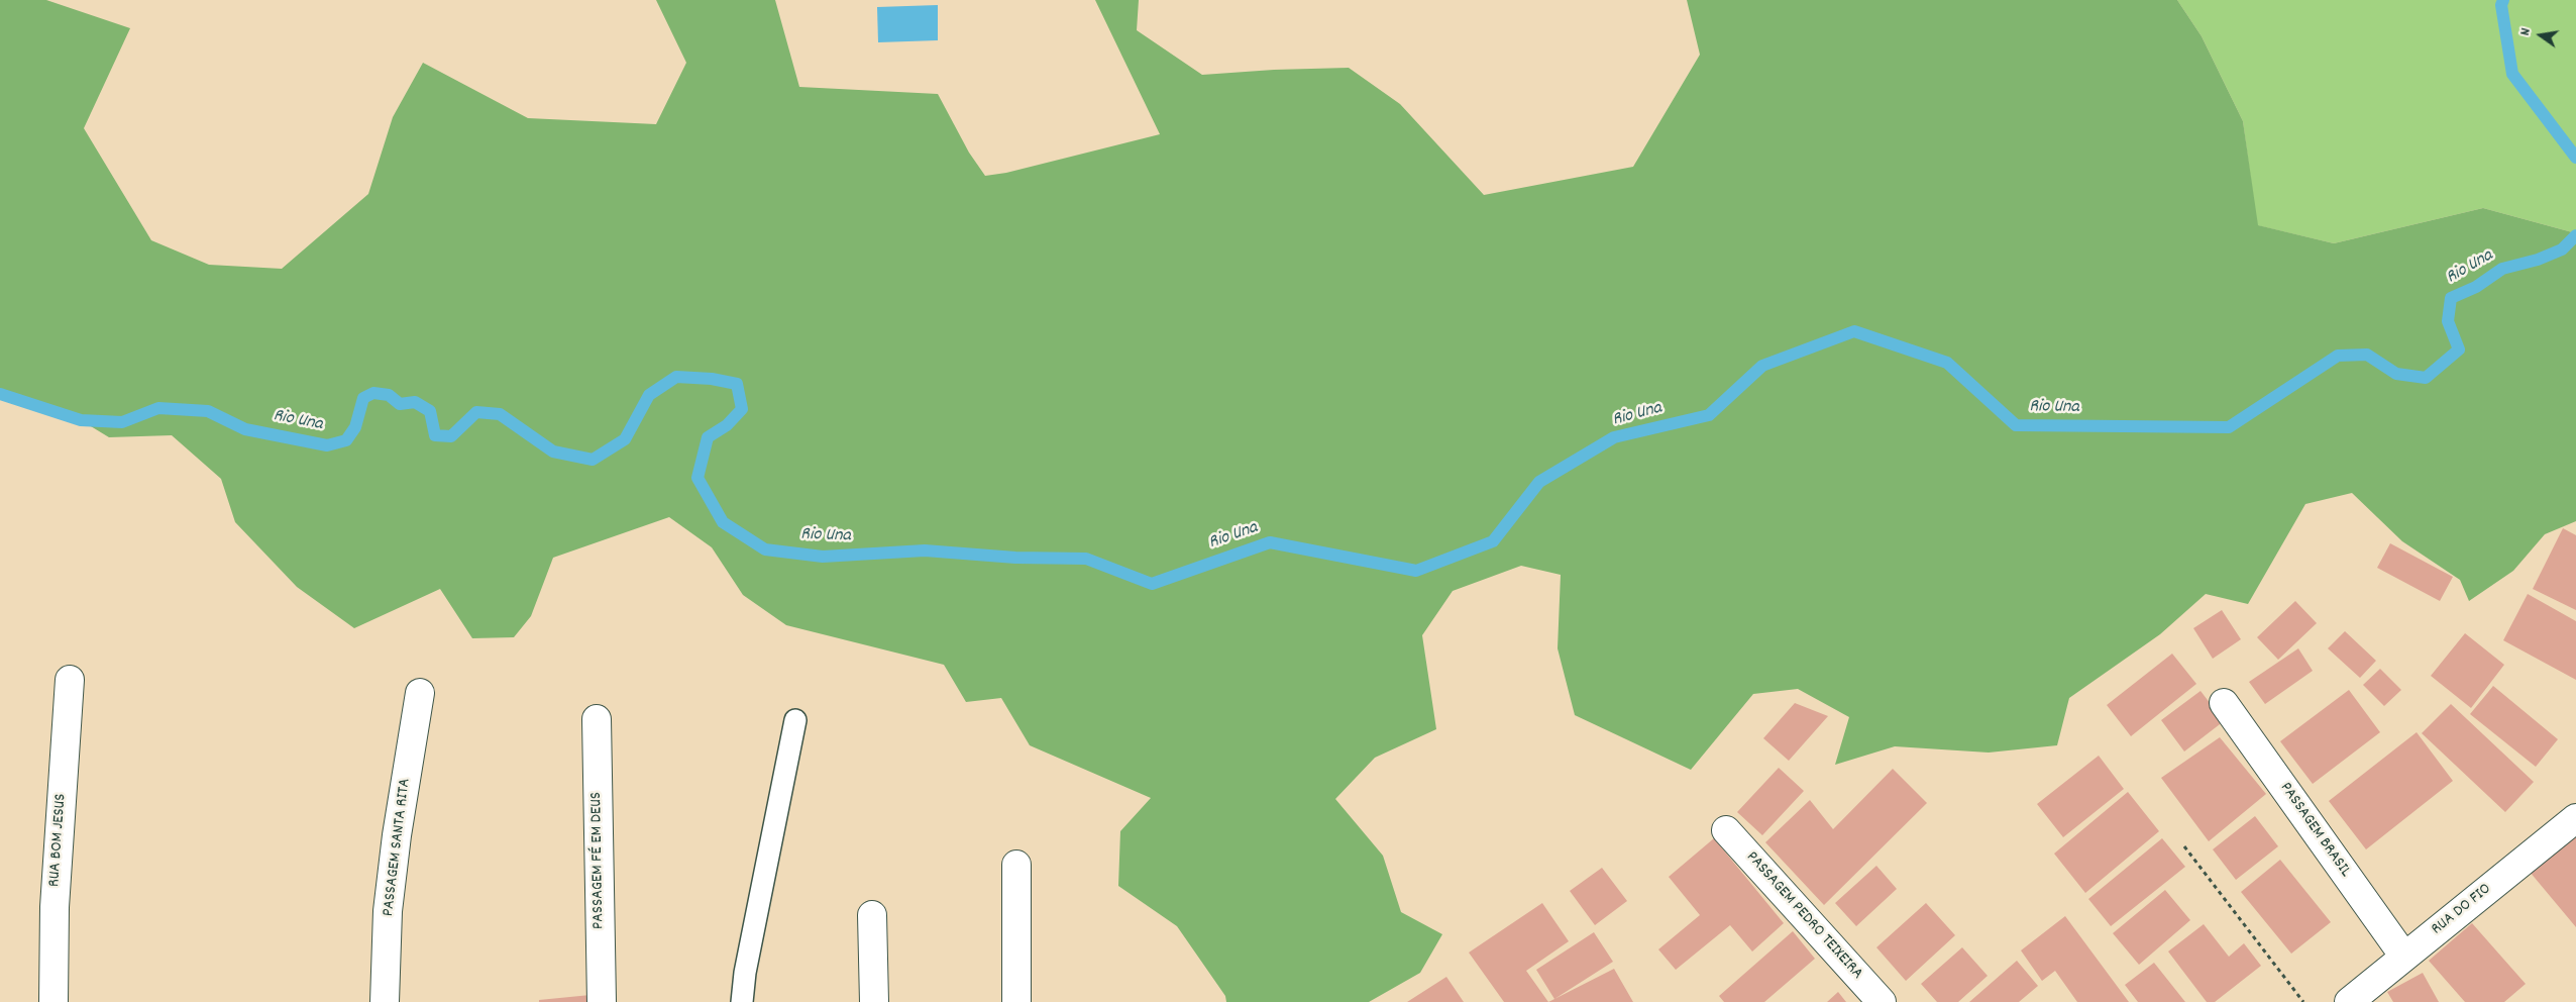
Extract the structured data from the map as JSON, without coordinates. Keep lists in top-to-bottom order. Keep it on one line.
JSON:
{"streets":{"street":["PASSAGEM BRASIL","RUA BOM JESUS","PASSAGEM SANTA RITA","PASSAGEM FÉ EM DEUS","RUA DO FIO","PASSAGEM PEDRO TEIXEIRA"]},"crossings":[["PASSAGEM BRASIL","RUA DO FIO"]],"water":["Rio Una"],"north":"left"}
